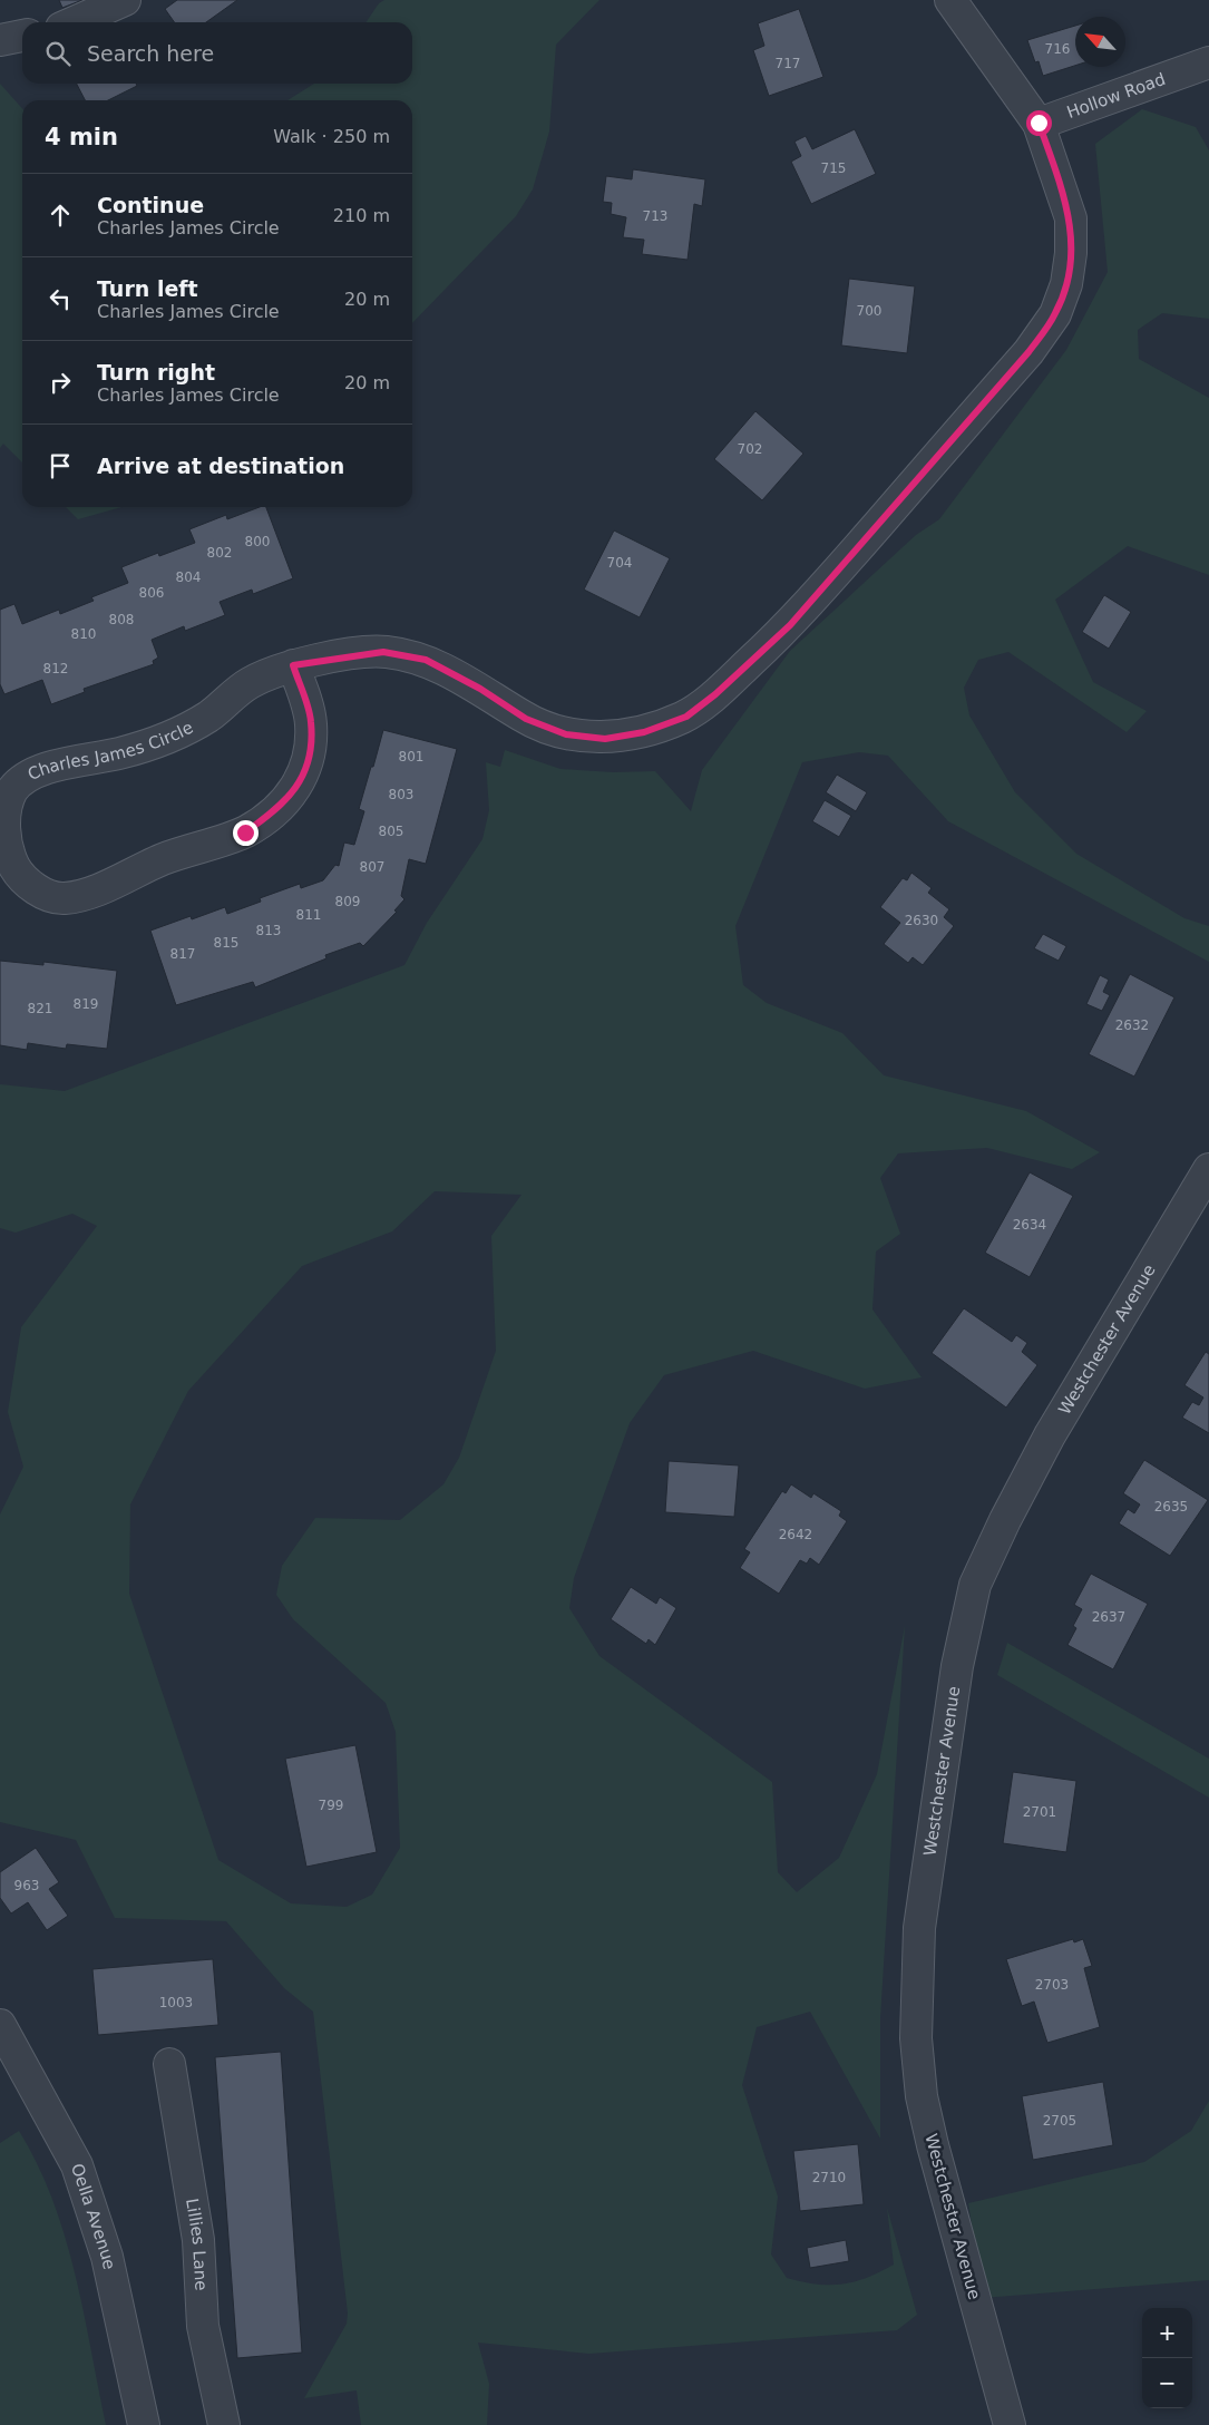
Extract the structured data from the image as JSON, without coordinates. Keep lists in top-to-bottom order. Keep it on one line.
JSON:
{"streets":{"street":["Hollow Road","Charles James Circle","Westchester Avenue","Oella Avenue","Lillies Lane"]},"crossings":[["Hollow Road","Charles James Circle"]],"house_numbers":["716","717","715","713","700","702","800","802","704","804","806","808","810","812","801","803","805","807","809","811","2630","813","815","817","819","821","2632","2634","2635","2642","2637","799","2701","963","2703","1003","2705","2710"],"north":"top left","page":{"search":"Search here","heading":["4 min","Walk · 250 m"],"list":[["Continue","Charles James Circle","210 m"],["Turn left","Charles James Circle","20 m"],["Turn right","Charles James Circle","20 m"],"Arrive at destination"],"map_buttons":["+","−"]}}
